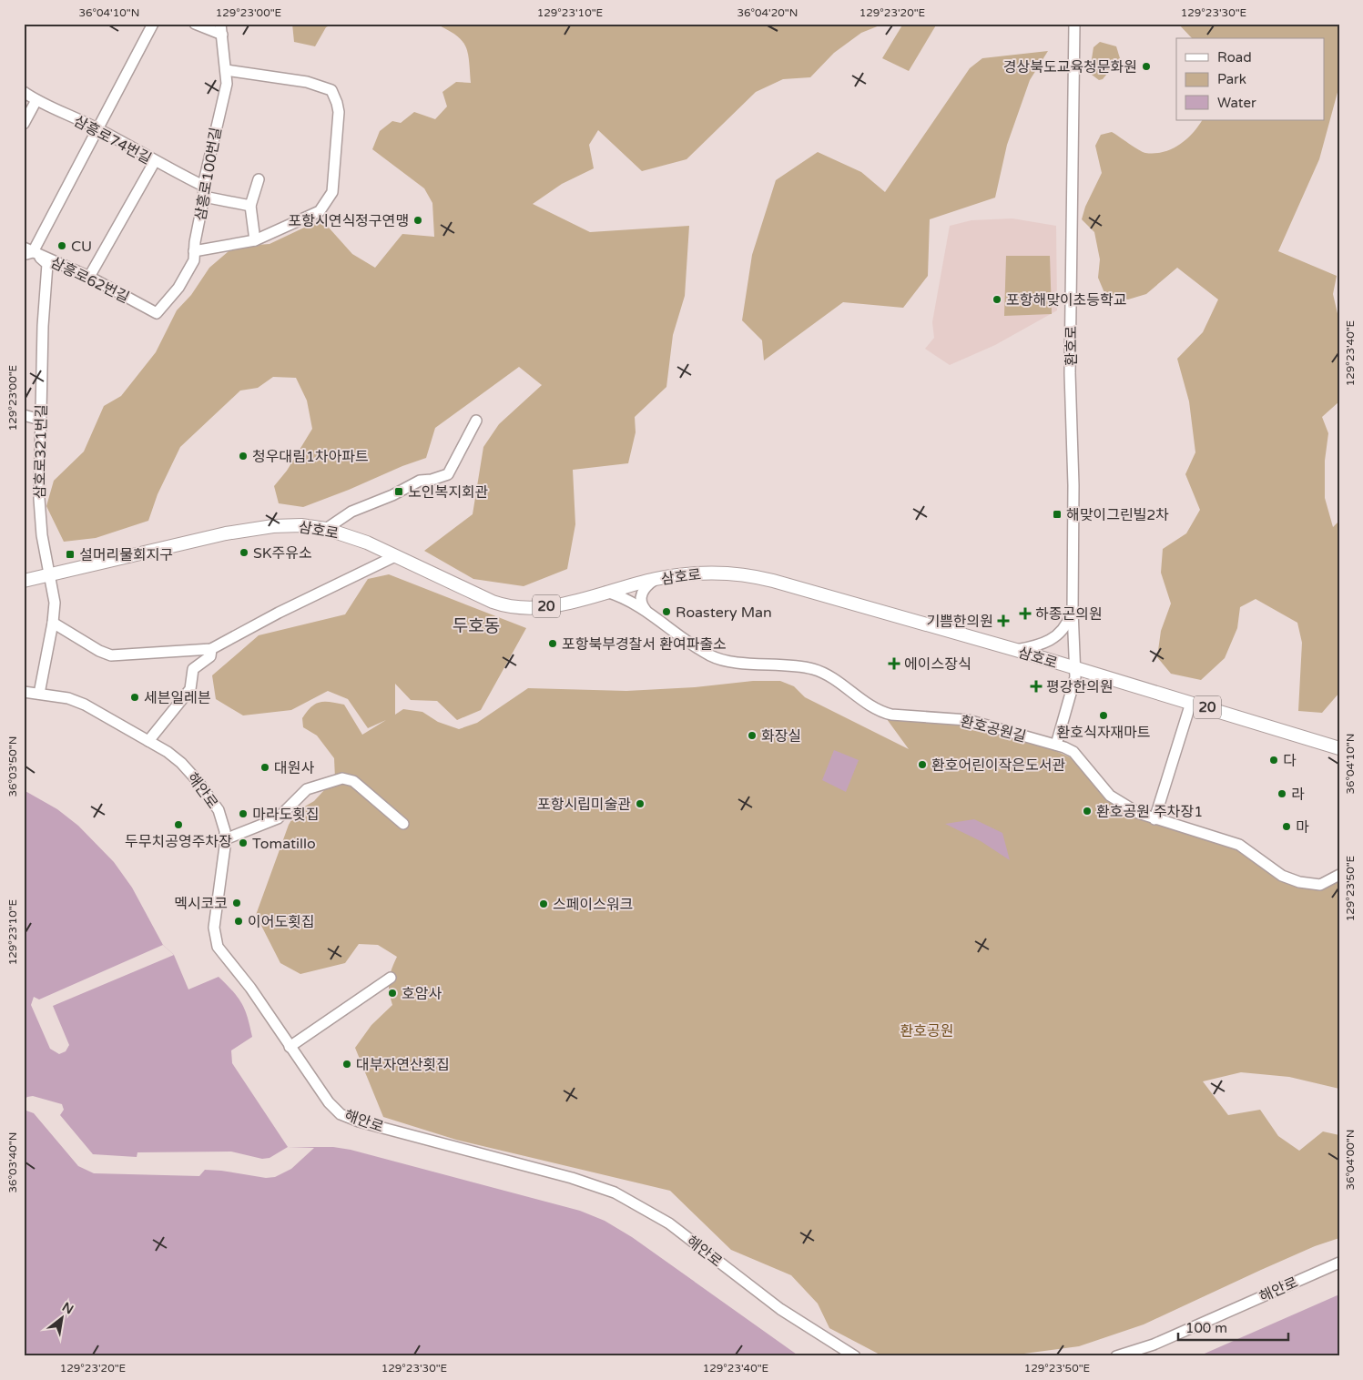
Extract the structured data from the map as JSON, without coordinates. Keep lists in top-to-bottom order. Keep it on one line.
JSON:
{"streets":{"main road":["삼호로","20"],"street":["삼흥로74번길","삼흥로100번길","삼흥로62번길","환호로","삼호로321번길","환호공원길","해안로"]},"crossings":[["삼흥로74번길","삼흥로100번길"],["삼흥로100번길","삼흥로62번길"],["삼흥로62번길","삼호로321번길"],["환호로","삼호로"],["환호로","환호공원길"],["삼호로321번길","삼호로"],["삼호로321번길","해안로"],["삼호로","환호공원길"]],"districts":["두호동"],"parks":["환호공원"],"places":{"other":["경상북도교육청문화원","포항시연식정구연맹","CU","포항해맞이초등학교","청우대림1차아파트","SK주유소","Roastery Man","포항북부경찰서 환여파출소","세븐일레븐","환호식자재마트","화장실","다","환호어린이작은도서관","대원사","라","포항시립미술관","환호공원 주차장1","마라도횟집","두무치공영주차장","마","Tomatillo","멕시코코","스페이스워크","이어도횟집","호암사","대부자연산횟집"],"transit":["노인복지회관","해맞이그린빌2차","설머리물회지구"],"health":["하종곤의원","기쁨한의원","에이스장식","평강한의원"]},"legend":["Road","Park","Water"],"scale_bar":"100 m","north":"top right","coordinates":["36°04'10\"N","129°23'00\"E","129°23'10\"E","36°04'20\"N","129°23'20\"E","129°23'30\"E","129°23'40\"E","36°03'50\"N","129°23'50\"E","36°04'00\"N","36°03'40\"N"]}
